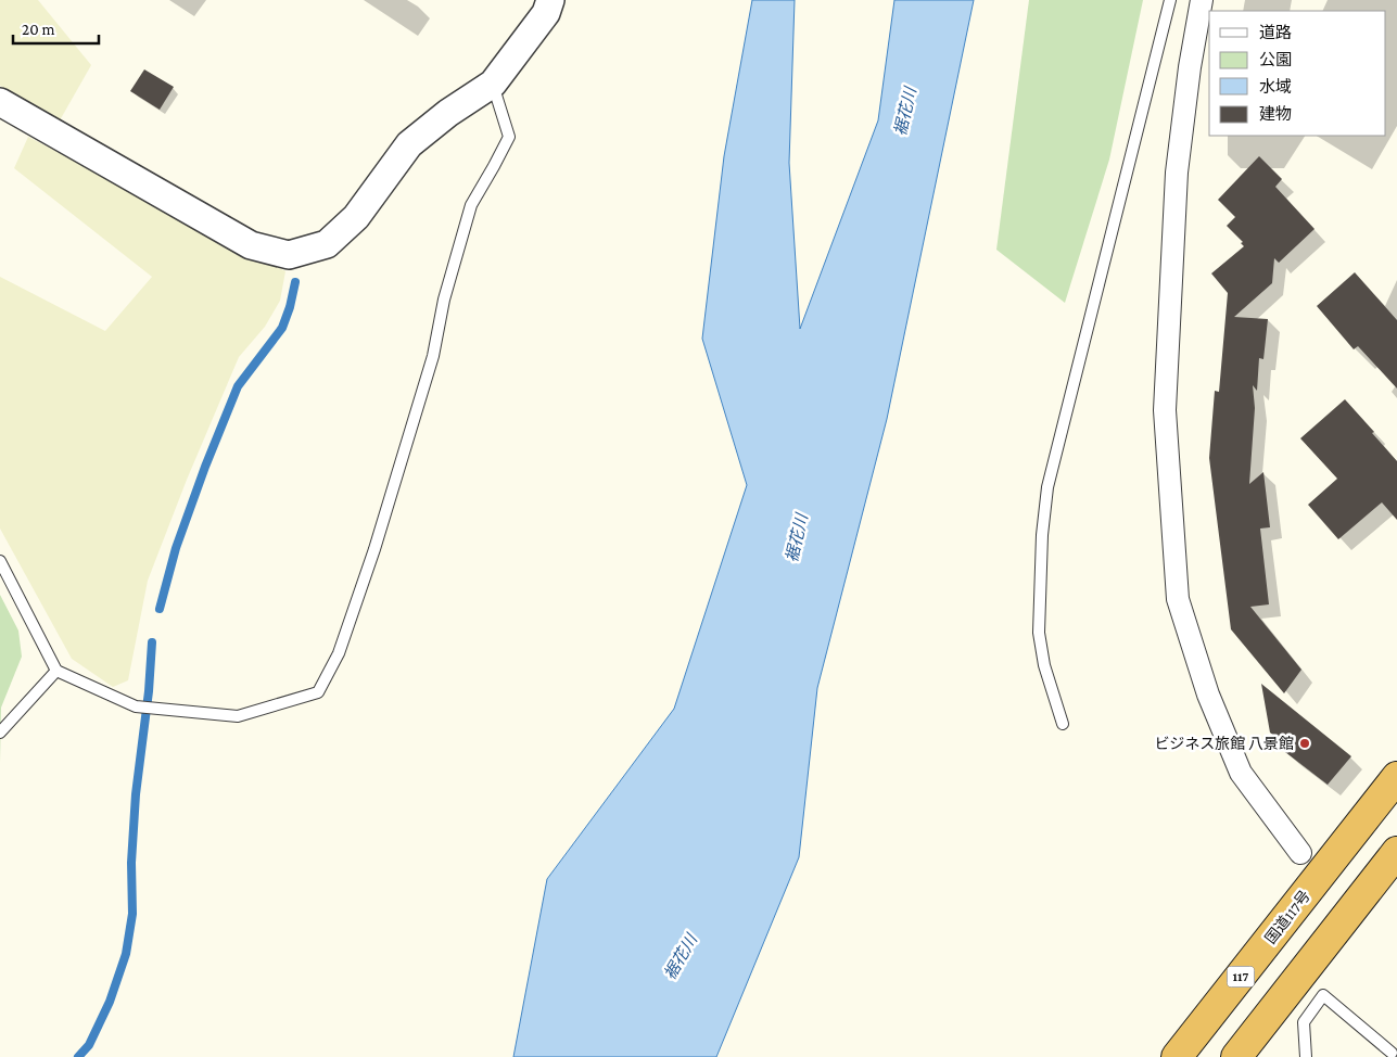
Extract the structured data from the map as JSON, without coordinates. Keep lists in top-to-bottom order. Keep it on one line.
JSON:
{"streets":{"highway":["国道117号","117"]},"water":["裾花川"],"places":["ビジネス旅館 八景館"],"legend":["道路","公園","水域","建物"],"scale_bar":"20 m"}
